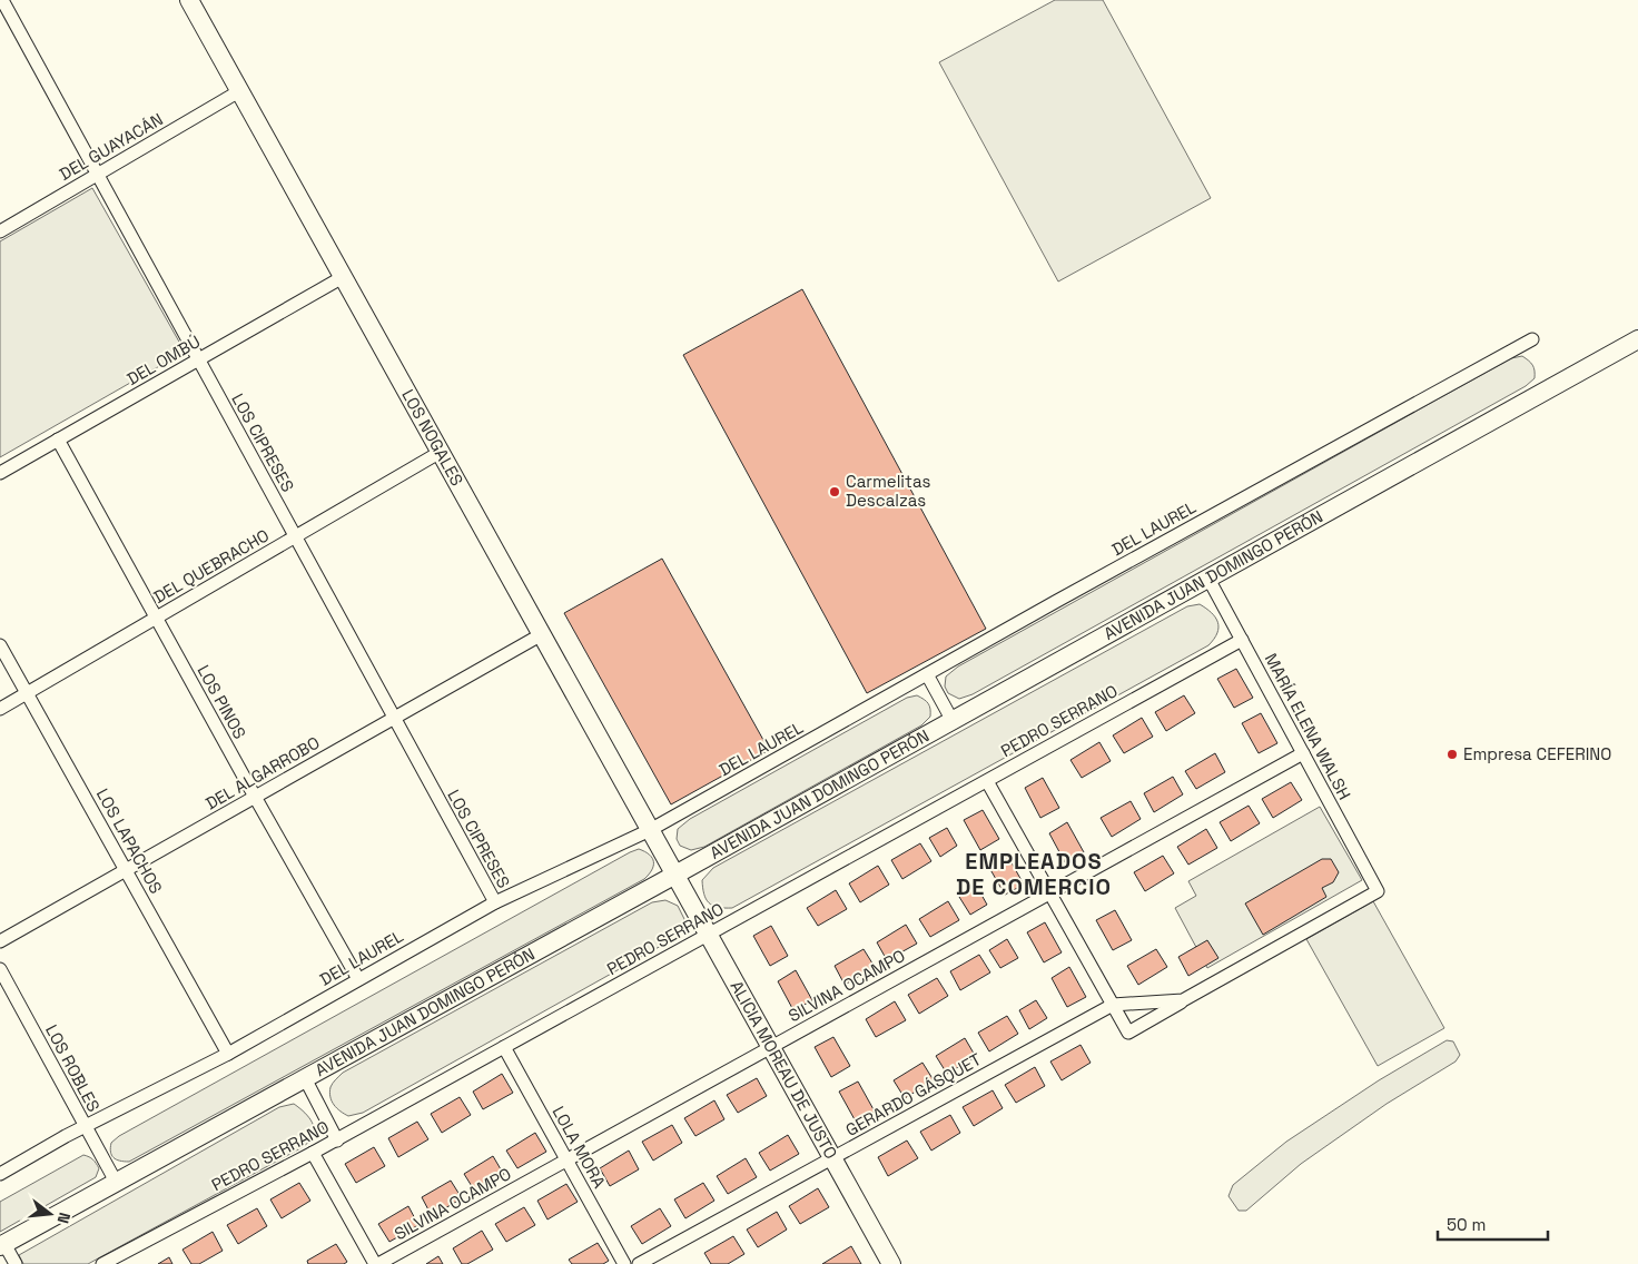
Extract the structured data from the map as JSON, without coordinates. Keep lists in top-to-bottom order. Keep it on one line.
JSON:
{"streets":{"street":["DEL GUAYACÁN","DEL OMBÚ","LOS NOGALES","LOS CIPRESES","DEL LAUREL","DEL QUEBRACHO","AVENIDA JUAN DOMINGO PERÓN","LOS PINOS","PEDRO SERRANO","MARÍA ELENA WALSH","DEL ALGARROBO","LOS LAPACHOS","SILVINA OCAMPO","LOS ROBLES","ALICIA MOREAU DE JUSTO","GERARDO GÁSQUET","LOLA MORA"]},"crossings":[["DEL GUAYACÁN","LOS NOGALES"],["DEL GUAYACÁN","LOS CIPRESES"],["DEL OMBÚ","LOS NOGALES"],["DEL OMBÚ","LOS CIPRESES"],["DEL OMBÚ","LOS PINOS"],["LOS NOGALES","DEL LAUREL"],["LOS NOGALES","DEL QUEBRACHO"],["LOS NOGALES","AVENIDA JUAN DOMINGO PERÓN"],["LOS NOGALES","DEL ALGARROBO"],["LOS NOGALES","ALICIA MOREAU DE JUSTO"],["LOS CIPRESES","DEL LAUREL"],["LOS CIPRESES","DEL QUEBRACHO"],["LOS CIPRESES","DEL ALGARROBO"],["DEL LAUREL","LOS PINOS"],["DEL LAUREL","LOS LAPACHOS"],["DEL LAUREL","LOS ROBLES"],["DEL QUEBRACHO","LOS PINOS"],["DEL QUEBRACHO","LOS LAPACHOS"],["AVENIDA JUAN DOMINGO PERÓN","MARÍA ELENA WALSH"],["AVENIDA JUAN DOMINGO PERÓN","LOS ROBLES"],["AVENIDA JUAN DOMINGO PERÓN","ALICIA MOREAU DE JUSTO"],["LOS PINOS","DEL ALGARROBO"],["PEDRO SERRANO","MARÍA ELENA WALSH"],["PEDRO SERRANO","ALICIA MOREAU DE JUSTO"],["PEDRO SERRANO","LOLA MORA"],["MARÍA ELENA WALSH","SILVINA OCAMPO"],["MARÍA ELENA WALSH","GERARDO GÁSQUET"],["DEL ALGARROBO","LOS LAPACHOS"],["SILVINA OCAMPO","ALICIA MOREAU DE JUSTO"],["SILVINA OCAMPO","LOLA MORA"],["ALICIA MOREAU DE JUSTO","GERARDO GÁSQUET"]],"districts":["EMPLEADOS DE COMERCIO"],"places":["Carmelitas Descalzas","Empresa CEFERINO"],"scale_bar":"50 m","north":"right"}
